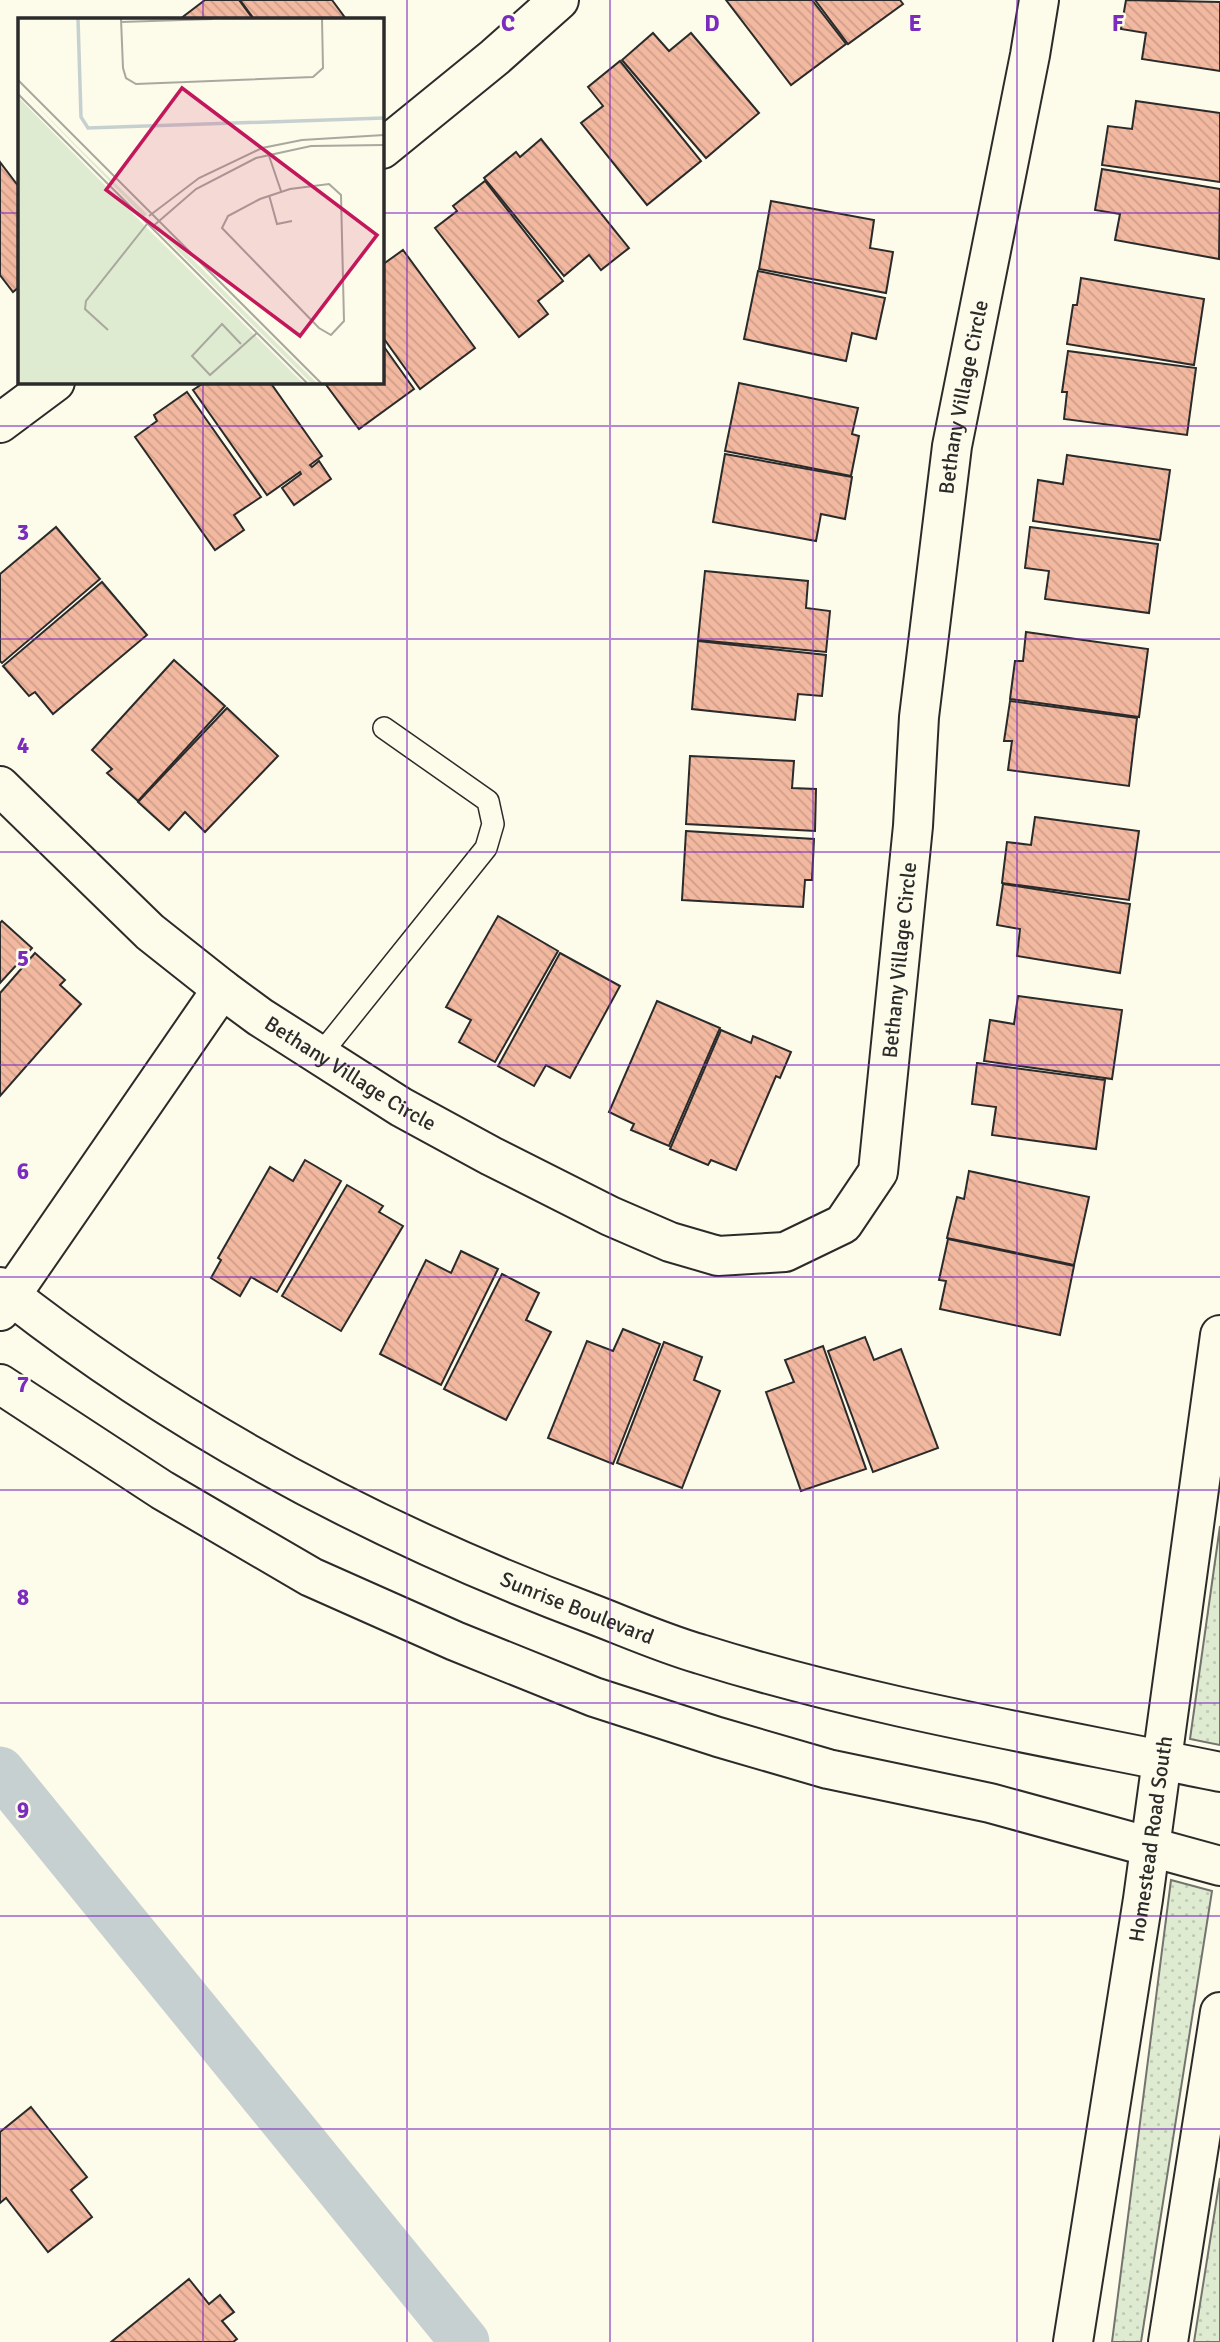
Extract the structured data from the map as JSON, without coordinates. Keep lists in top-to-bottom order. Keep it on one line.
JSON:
{"streets":{"street":["Bethany Village Circle","Sunrise Boulevard","Homestead Road South"]},"crossings":[["Sunrise Boulevard","Homestead Road South"]],"grid":{"columns":["C","D","E","F"],"rows":["3","4","5","6","7","8","9"]}}
